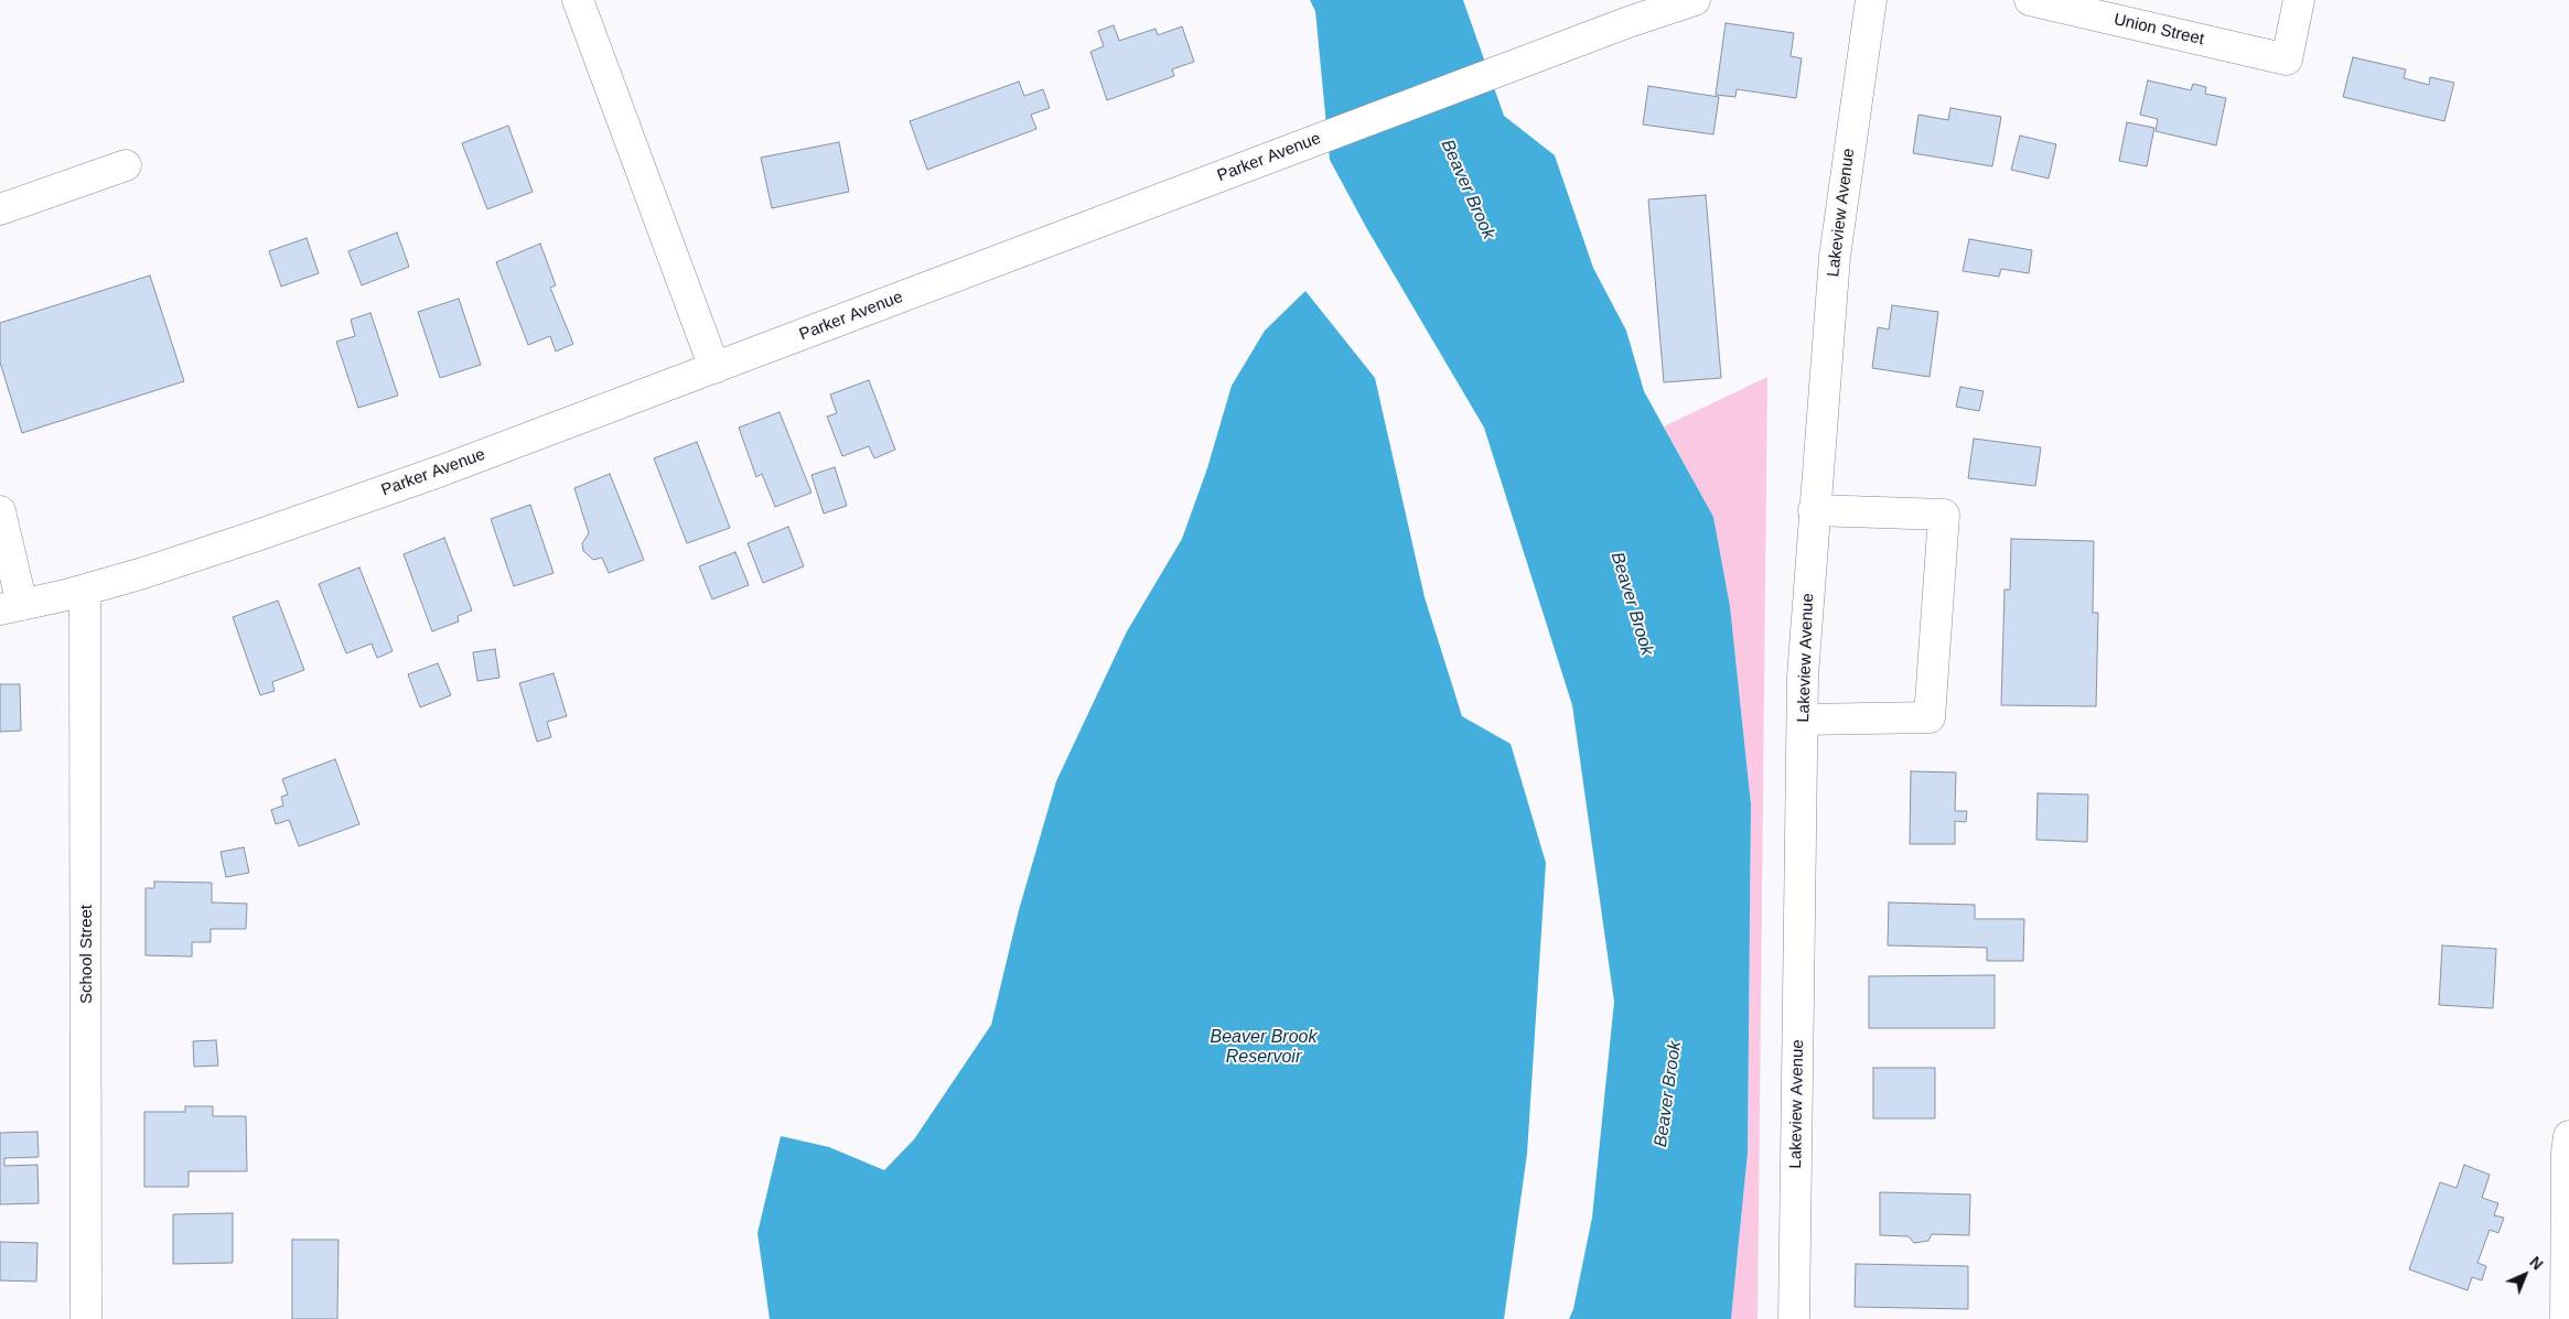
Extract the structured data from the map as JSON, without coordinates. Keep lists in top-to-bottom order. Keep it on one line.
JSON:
{"streets":{"street":["Union Street","Parker Avenue","Lakeview Avenue","School Street"]},"crossings":[["Parker Avenue","School Street"]],"water":["Beaver Brook","Beaver Brook Reservoir"],"north":"top right"}
